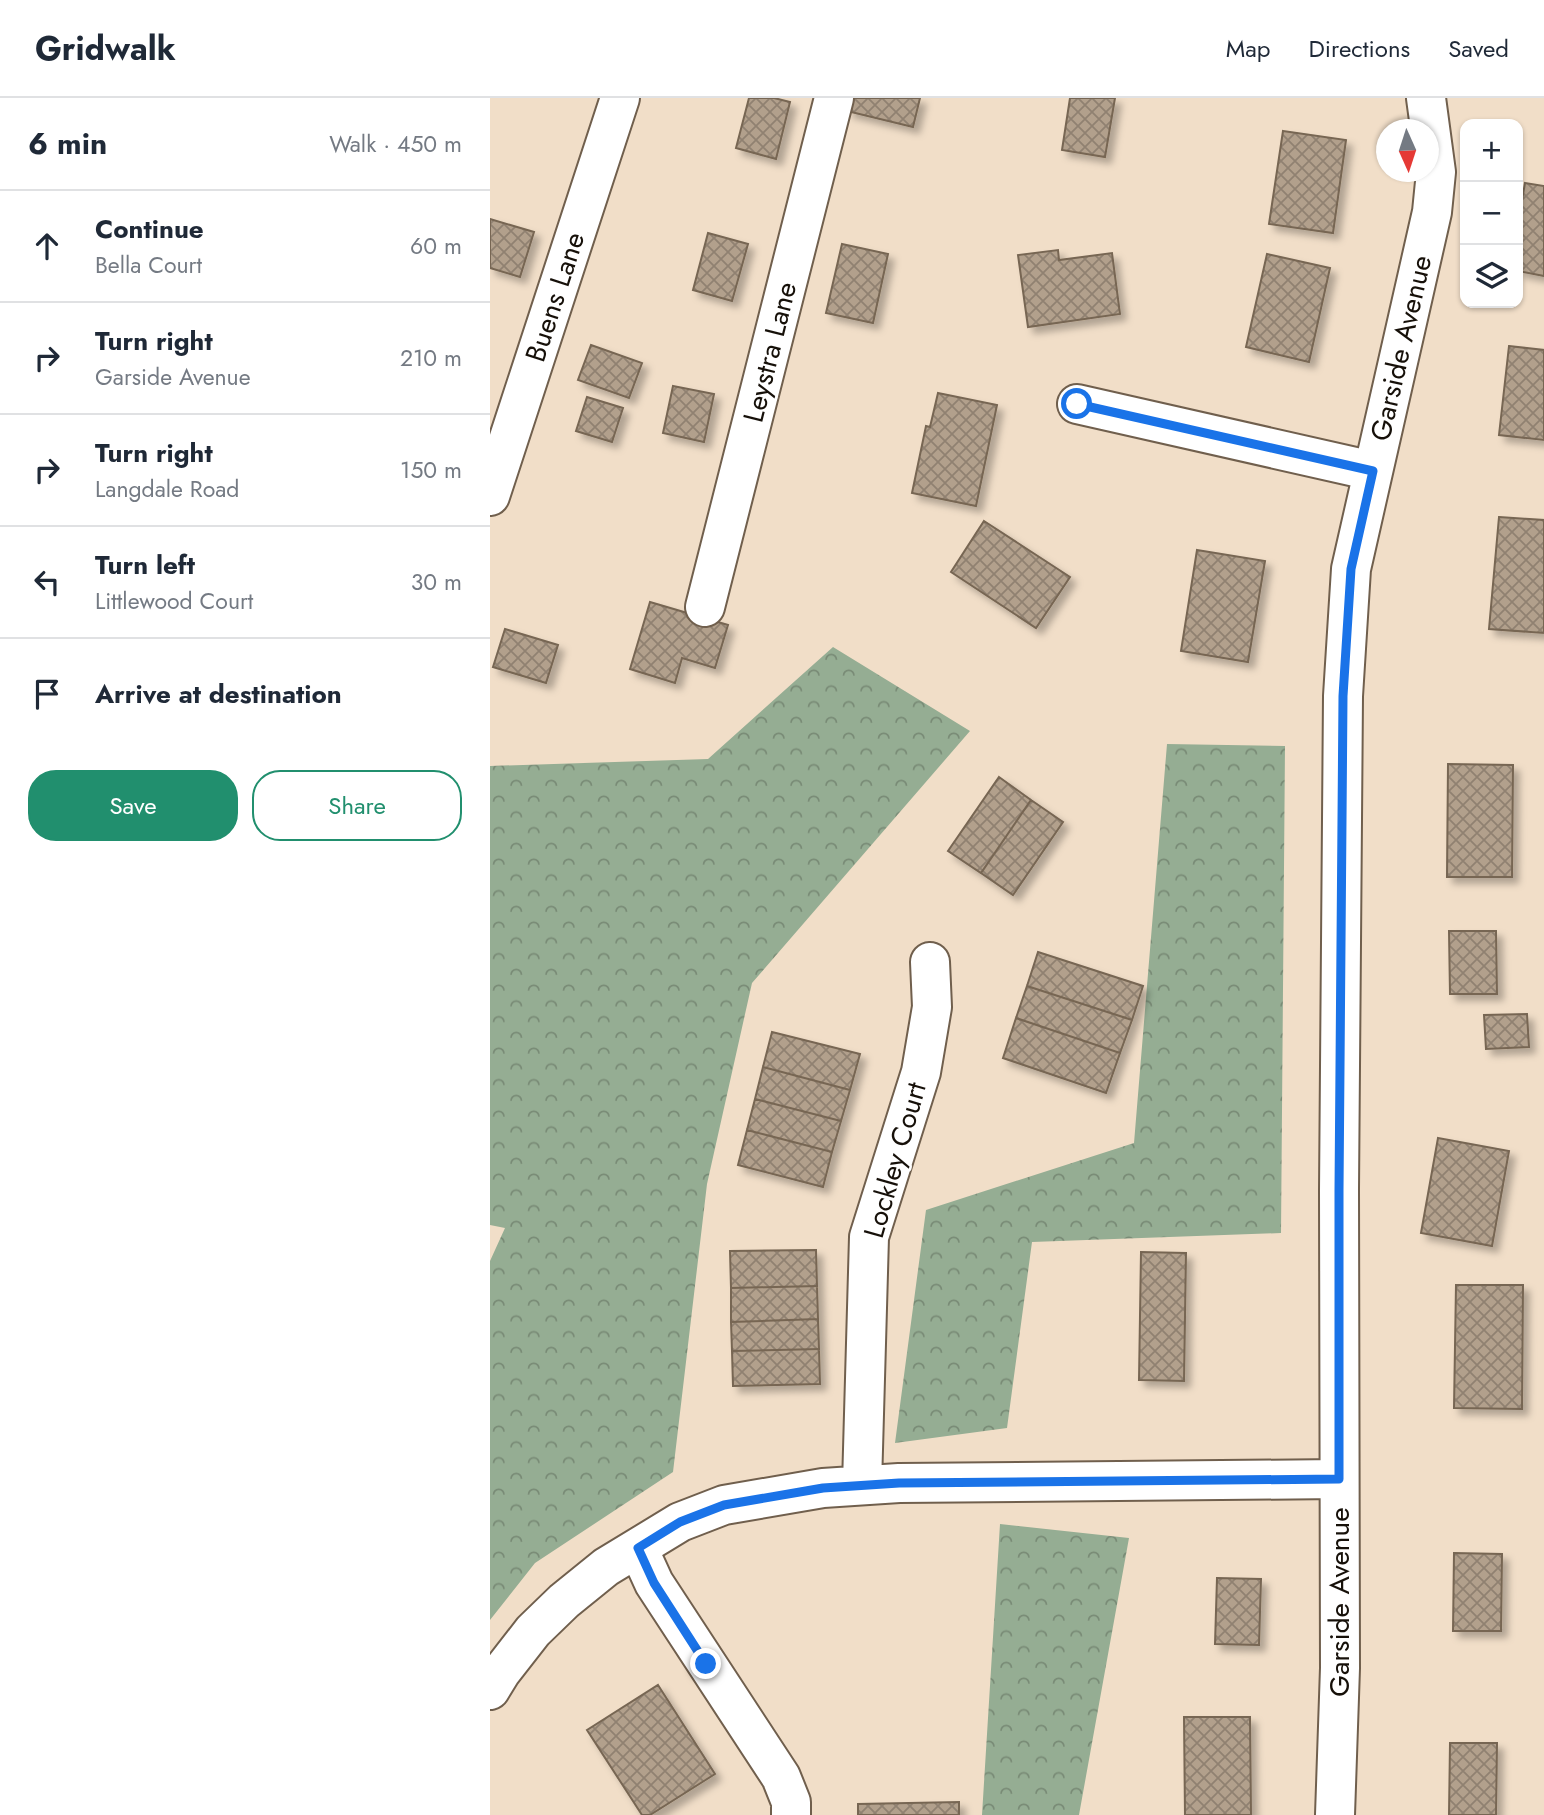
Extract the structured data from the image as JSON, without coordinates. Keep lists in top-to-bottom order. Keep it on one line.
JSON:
{"streets":{"street":["Buens Lane","Garside Avenue","Leystra Lane","Lockley Court"]},"north":"bottom","page":{"header":"Gridwalk","nav":["Map","Directions","Saved"],"heading":["6 min","Walk · 450 m"],"map_buttons":["+","−"],"list":[["Continue","Bella Court","60 m"],["Turn right","Garside Avenue","210 m"],["Turn right","Langdale Road","150 m"],["Turn left","Littlewood Court","30 m"],"Arrive at destination"],"buttons":["Save","Share"]}}
